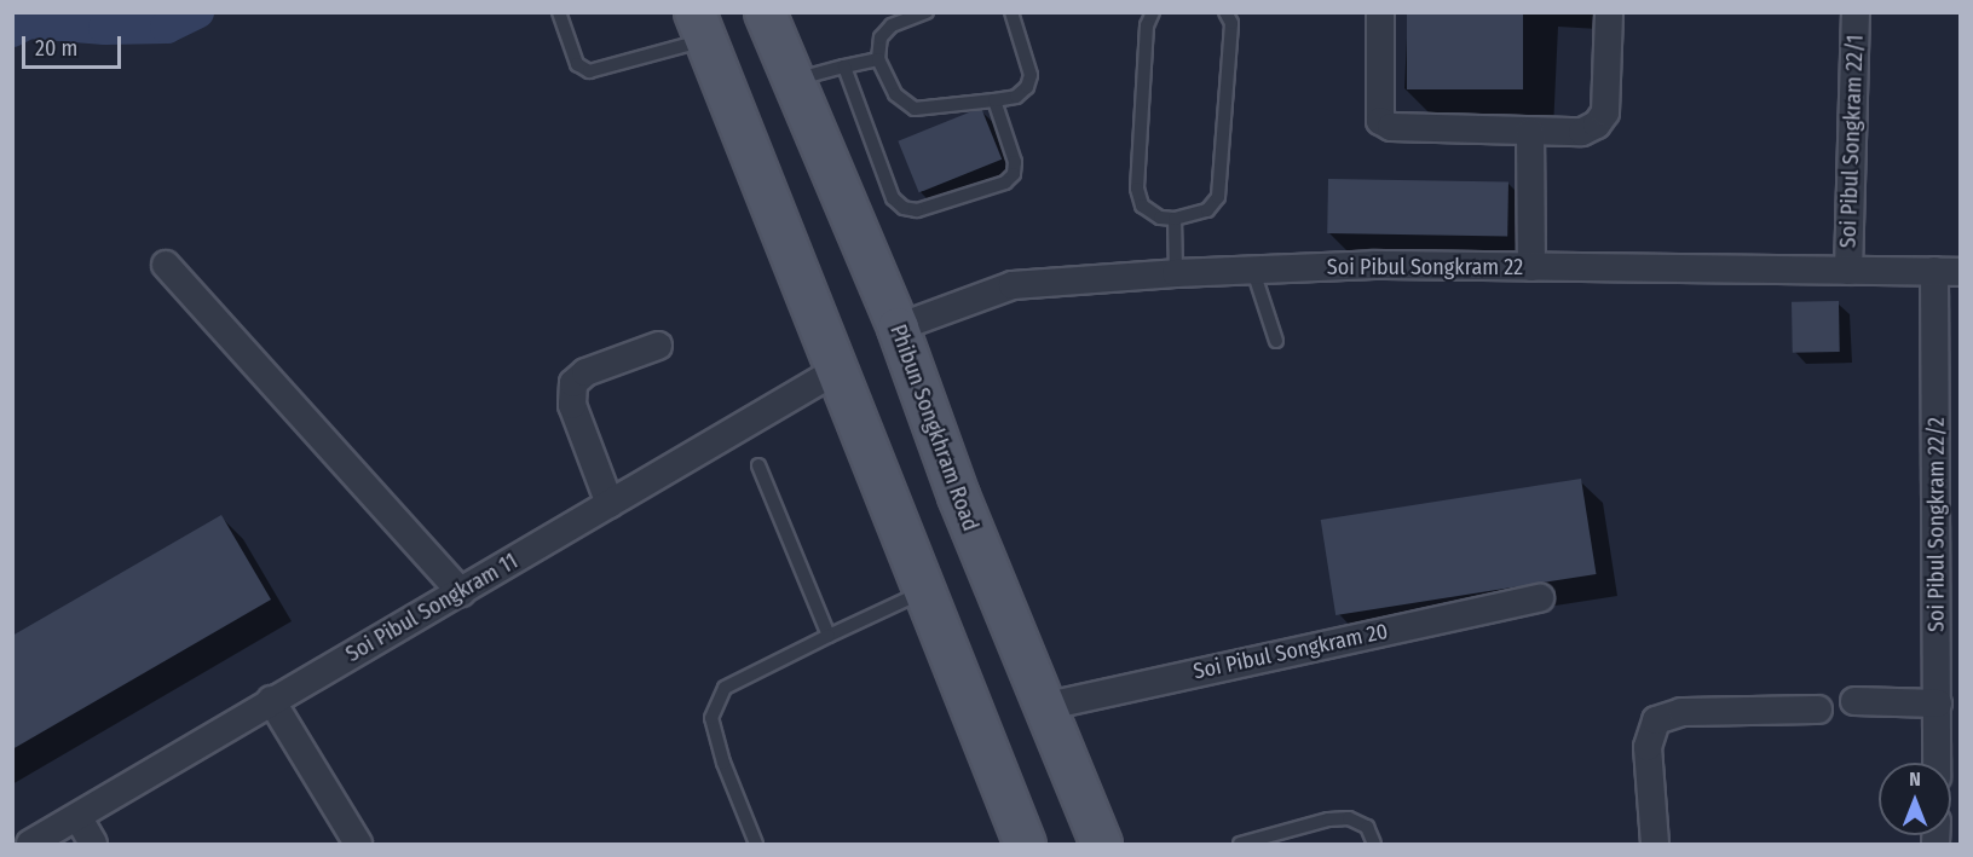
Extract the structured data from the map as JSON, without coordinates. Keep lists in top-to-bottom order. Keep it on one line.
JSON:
{"streets":{"main road":["Phibun Songkhram Road"],"street":["Soi Pibul Songkram 22/1","Soi Pibul Songkram 22","Soi Pibul Songkram 22/2","Soi Pibul Songkram 11","Soi Pibul Songkram 20"]},"crossings":[["Soi Pibul Songkram 22/1","Soi Pibul Songkram 22"],["Soi Pibul Songkram 22","Phibun Songkhram Road"],["Soi Pibul Songkram 22","Soi Pibul Songkram 22/2"],["Phibun Songkhram Road","Soi Pibul Songkram 20"]],"scale_bar":"20 m","north":"top"}
